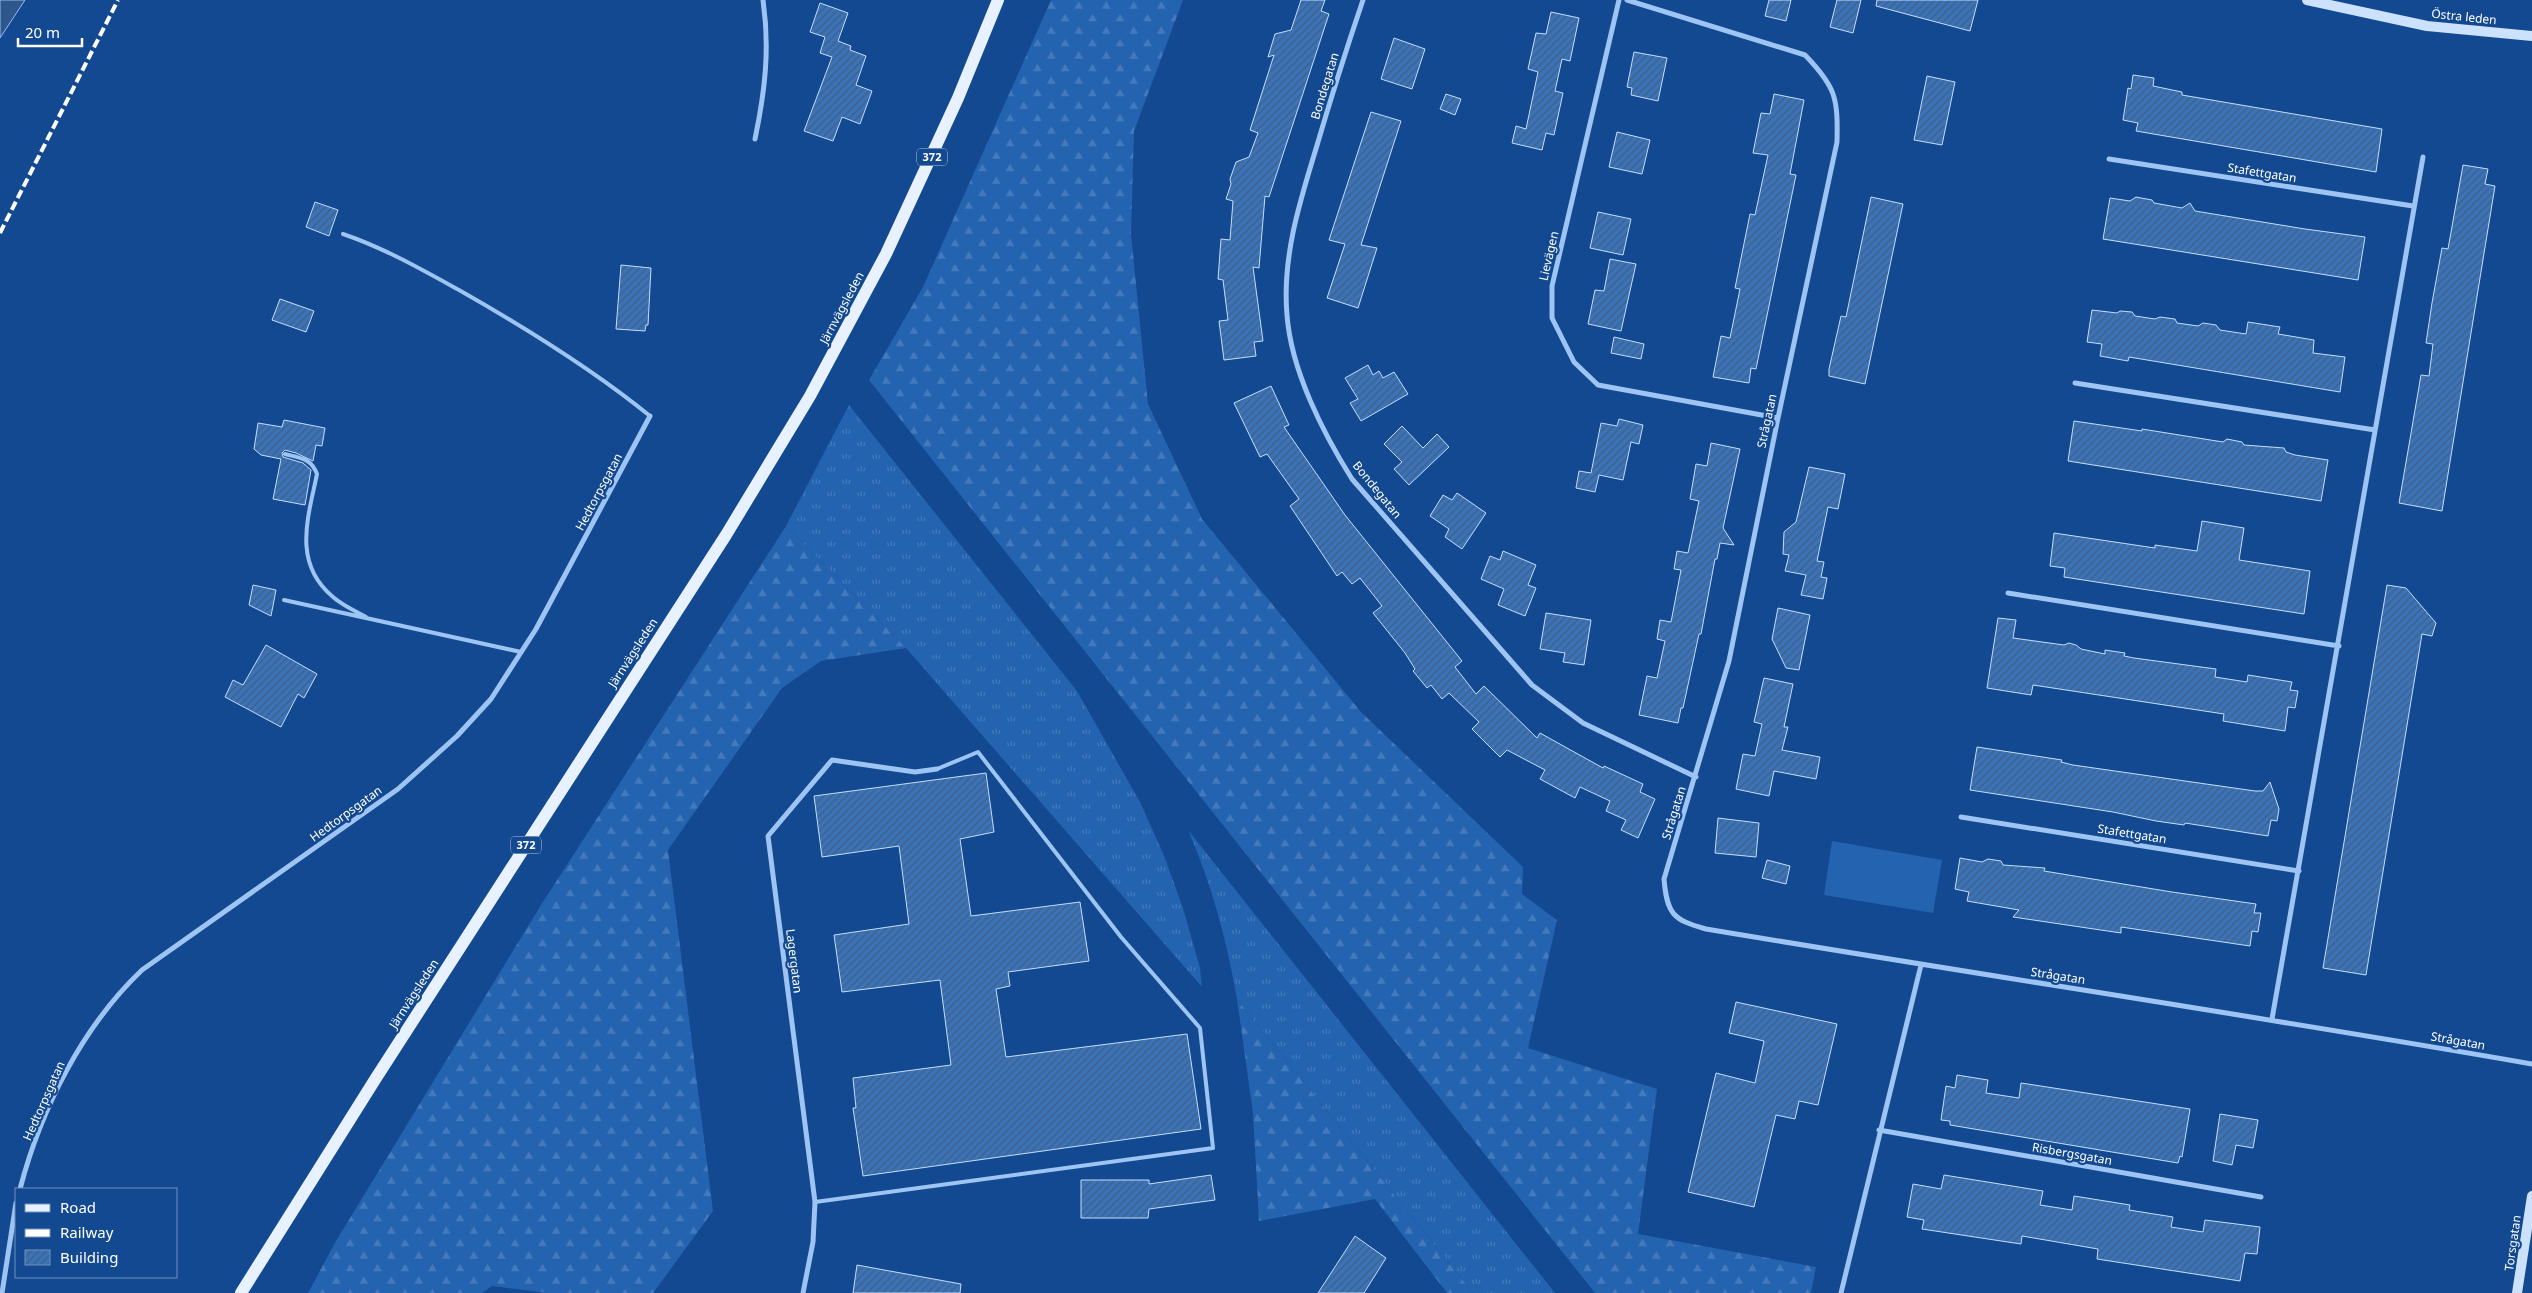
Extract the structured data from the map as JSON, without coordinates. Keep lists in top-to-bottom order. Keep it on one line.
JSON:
{"streets":{"main road":["372","Järnvägsleden"],"street":["Östra leden","Bondegatan","Stafettgatan","Lievägen","Strågatan","Hedtorpsgatan","Lagergatan","Risbergsgatan","Torsgatan"]},"crossings":[["Bondegatan","Strågatan"],["Lievägen","Strågatan"]],"legend":["Road","Railway","Building"],"scale_bar":"20 m"}
